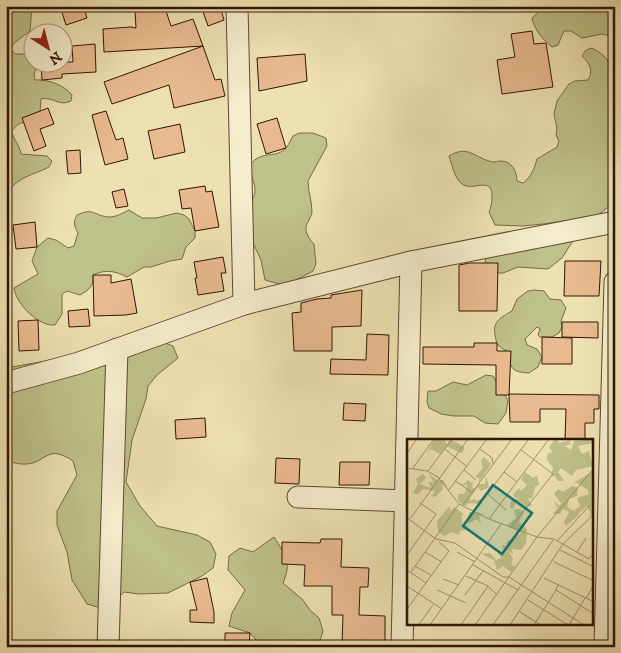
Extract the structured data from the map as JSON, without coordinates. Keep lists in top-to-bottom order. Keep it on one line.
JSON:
{"north":"bottom right"}
